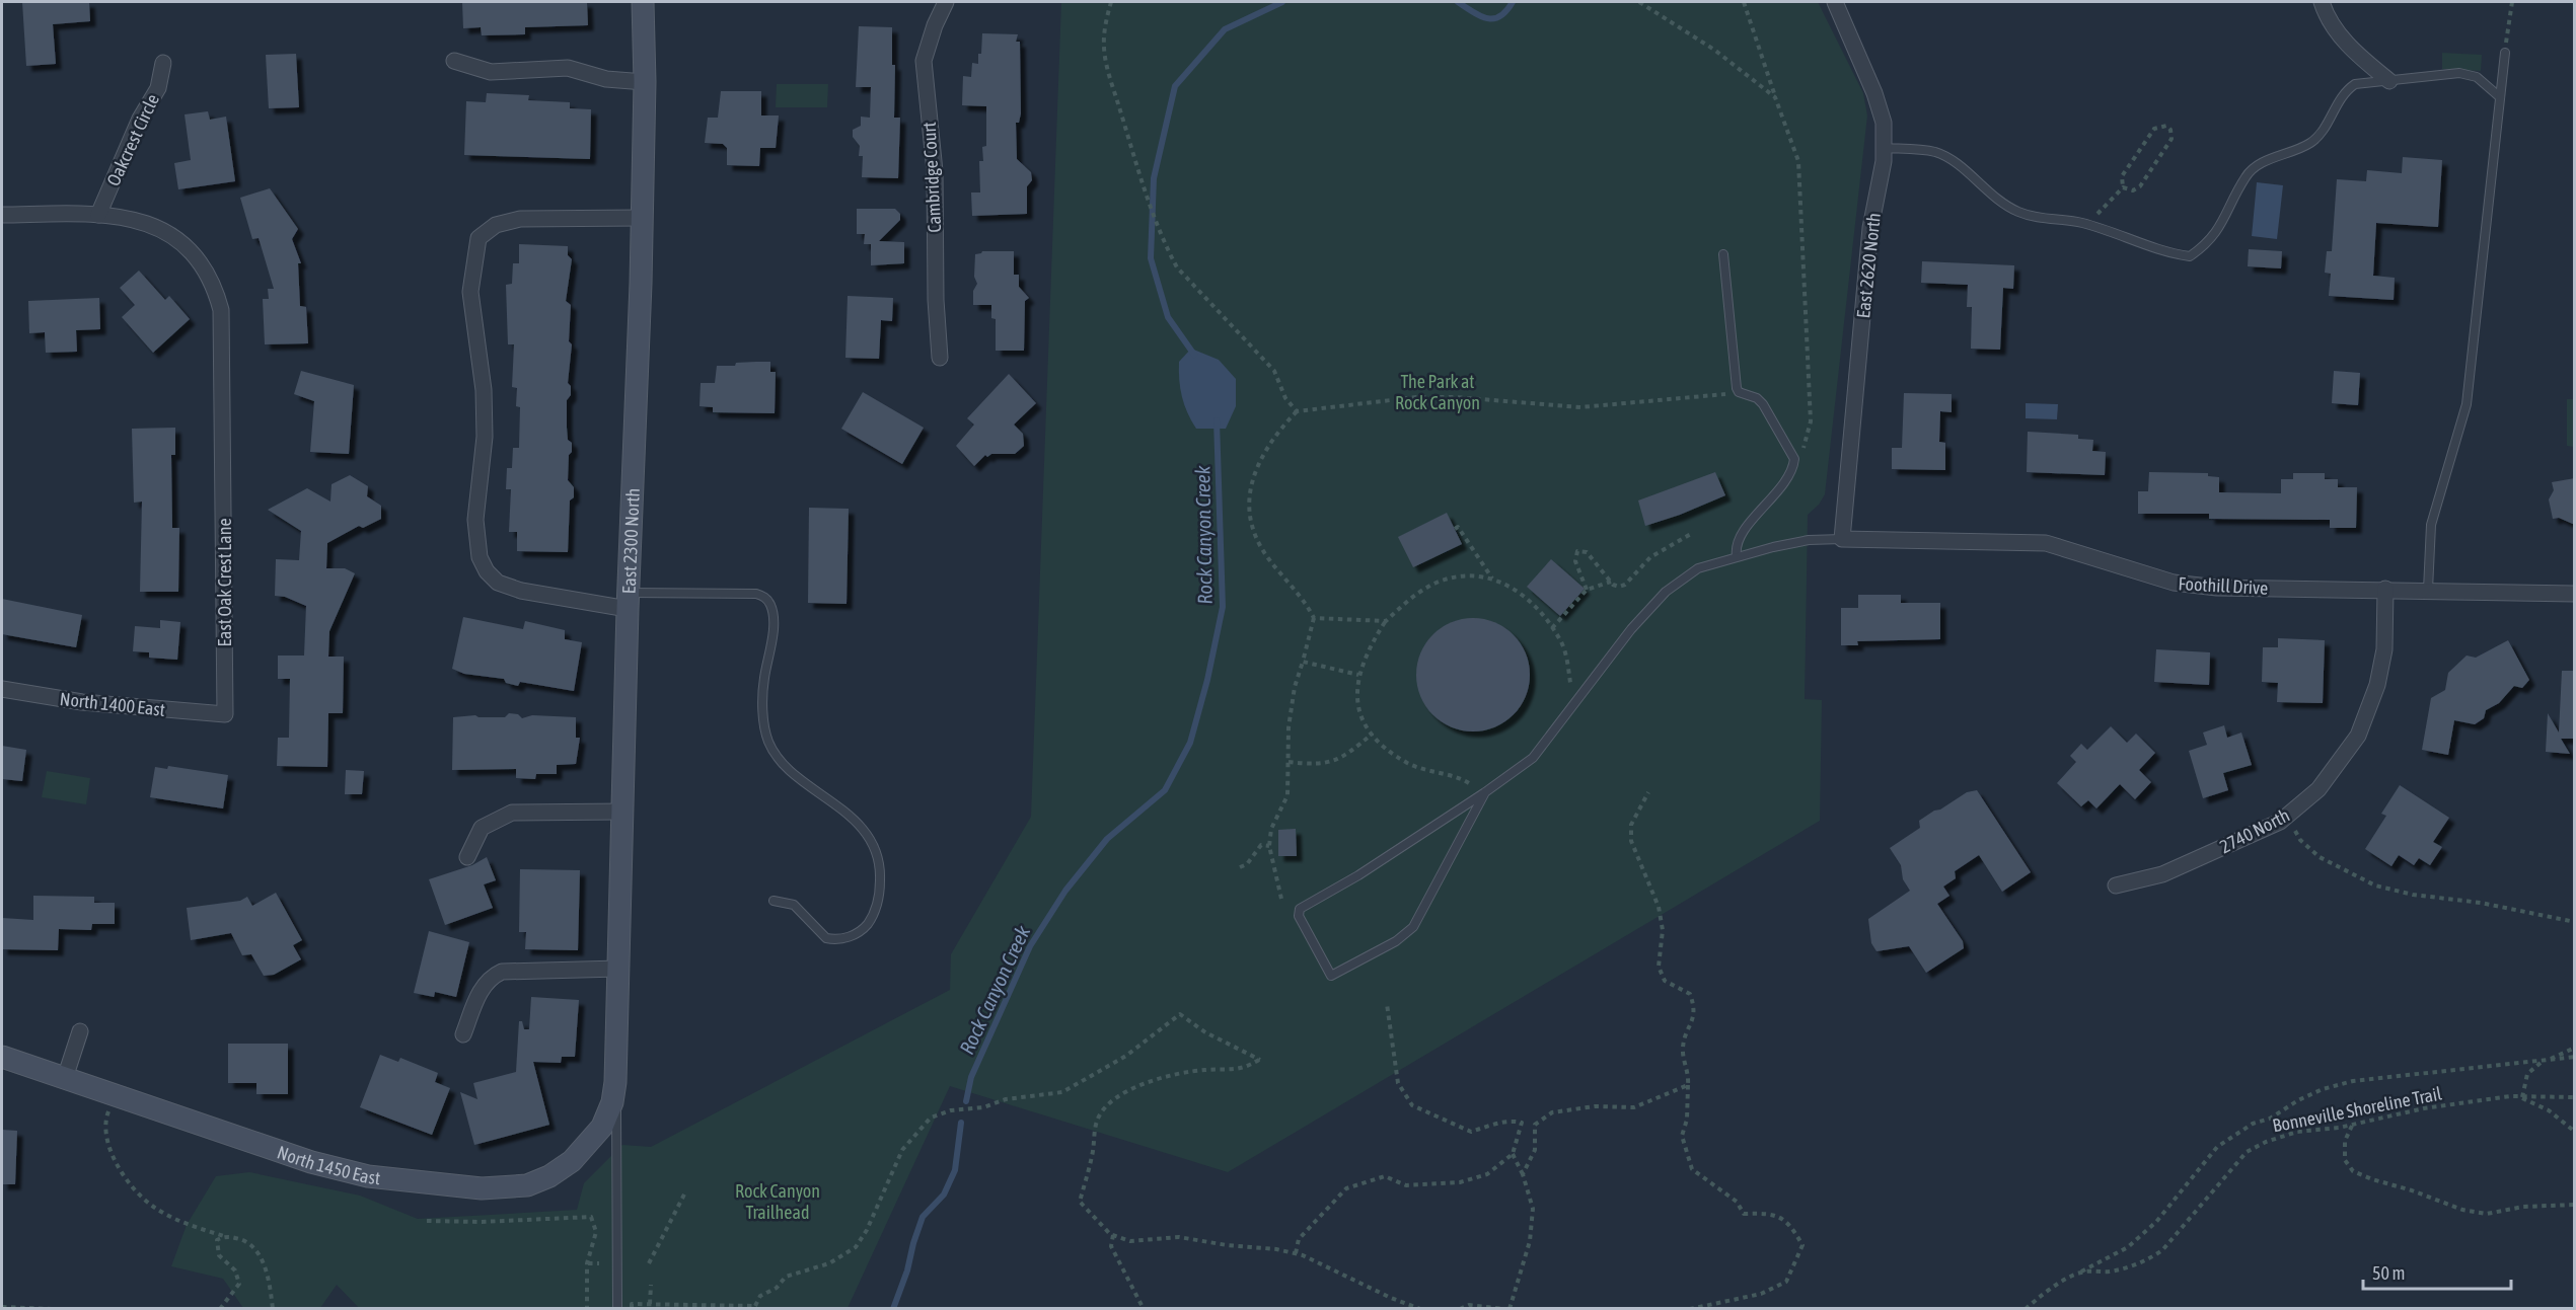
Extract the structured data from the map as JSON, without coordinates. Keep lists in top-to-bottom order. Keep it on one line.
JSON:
{"streets":{"street":["Oakcrest Circle","Cambridge Court","East 2620 North","East 2300 North","East Oak Crest Lane","Foothill Drive","North 1400 East","2740 North","North 1450 East"],"path":["Bonneville Shoreline Trail"]},"crossings":[["Oakcrest Circle","East Oak Crest Lane"],["East 2620 North","Foothill Drive"],["East 2300 North","North 1450 East"],["East Oak Crest Lane","North 1400 East"],["Foothill Drive","2740 North"]],"water":["Rock Canyon Creek"],"parks":["The Park at Rock Canyon","Rock Canyon Trailhead"],"scale_bar":"50 m"}
